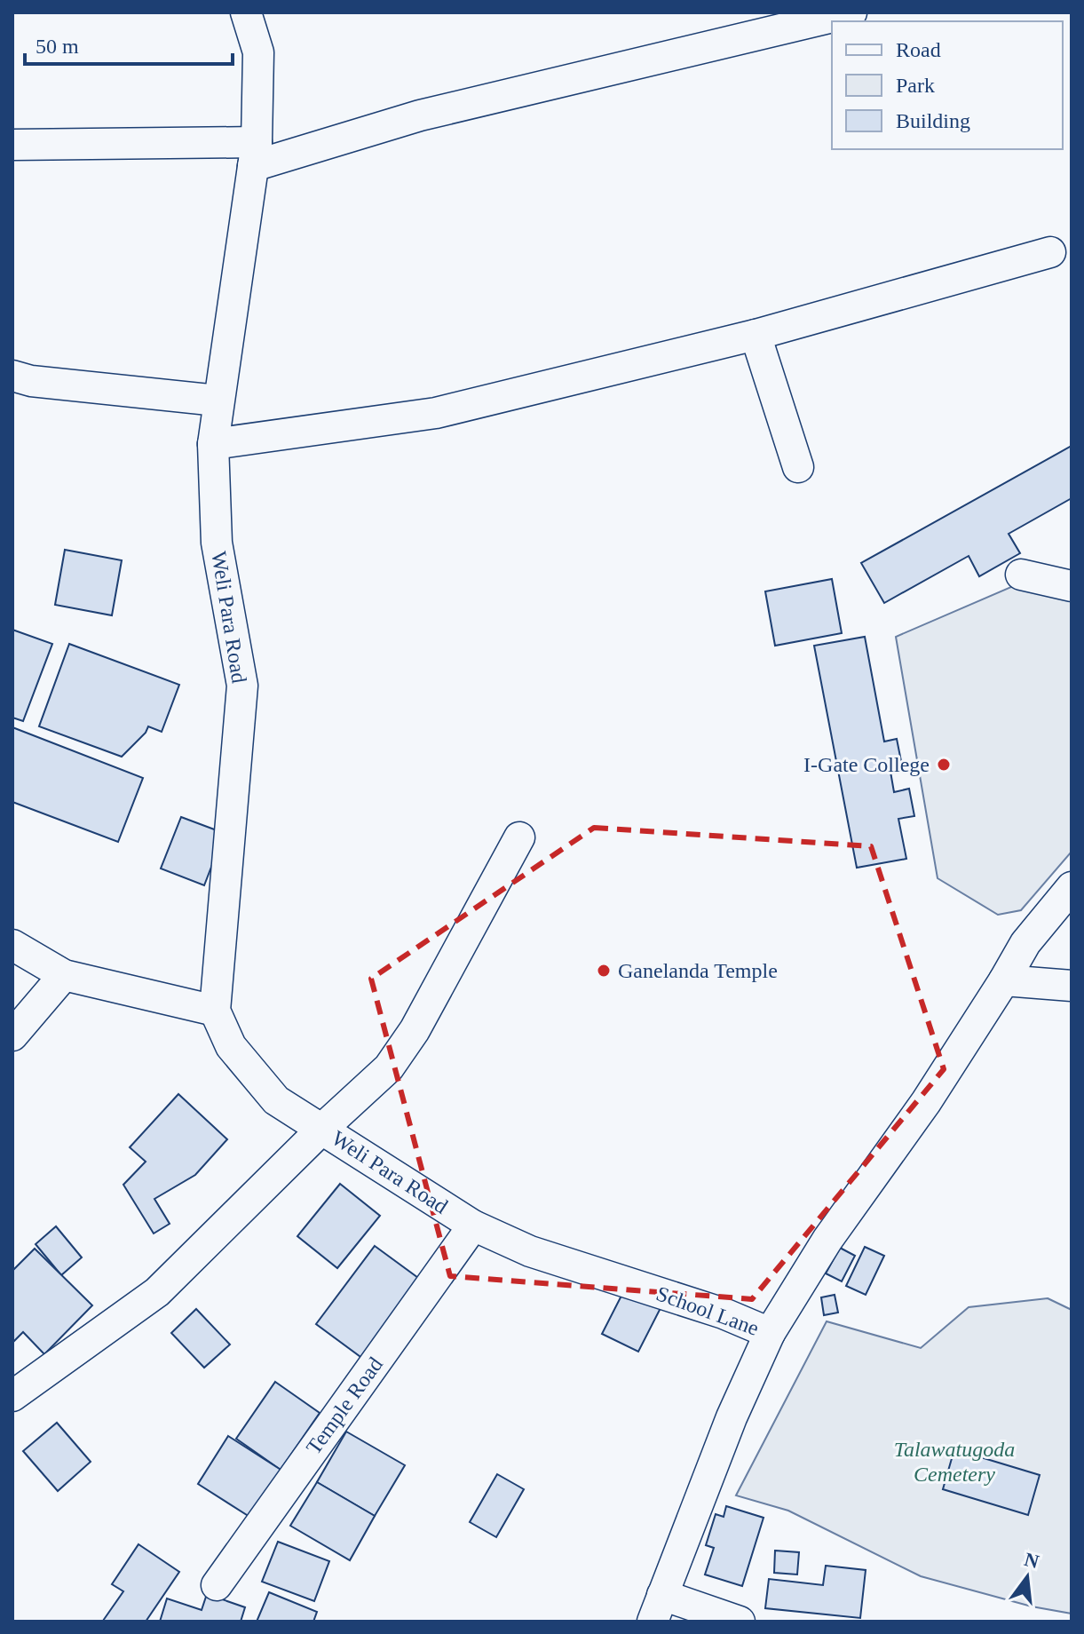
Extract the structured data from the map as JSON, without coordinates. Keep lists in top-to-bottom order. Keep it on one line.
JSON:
{"streets":{"street":["Weli Para Road","School Lane","Temple Road"]},"crossings":[["Weli Para Road","School Lane"],["Weli Para Road","Temple Road"],["School Lane","Temple Road"]],"parks":["Talawatugoda Cemetery"],"places":["I-Gate College","Ganelanda Temple"],"legend":["Road","Park","Building"],"scale_bar":"50 m","north":"top"}
